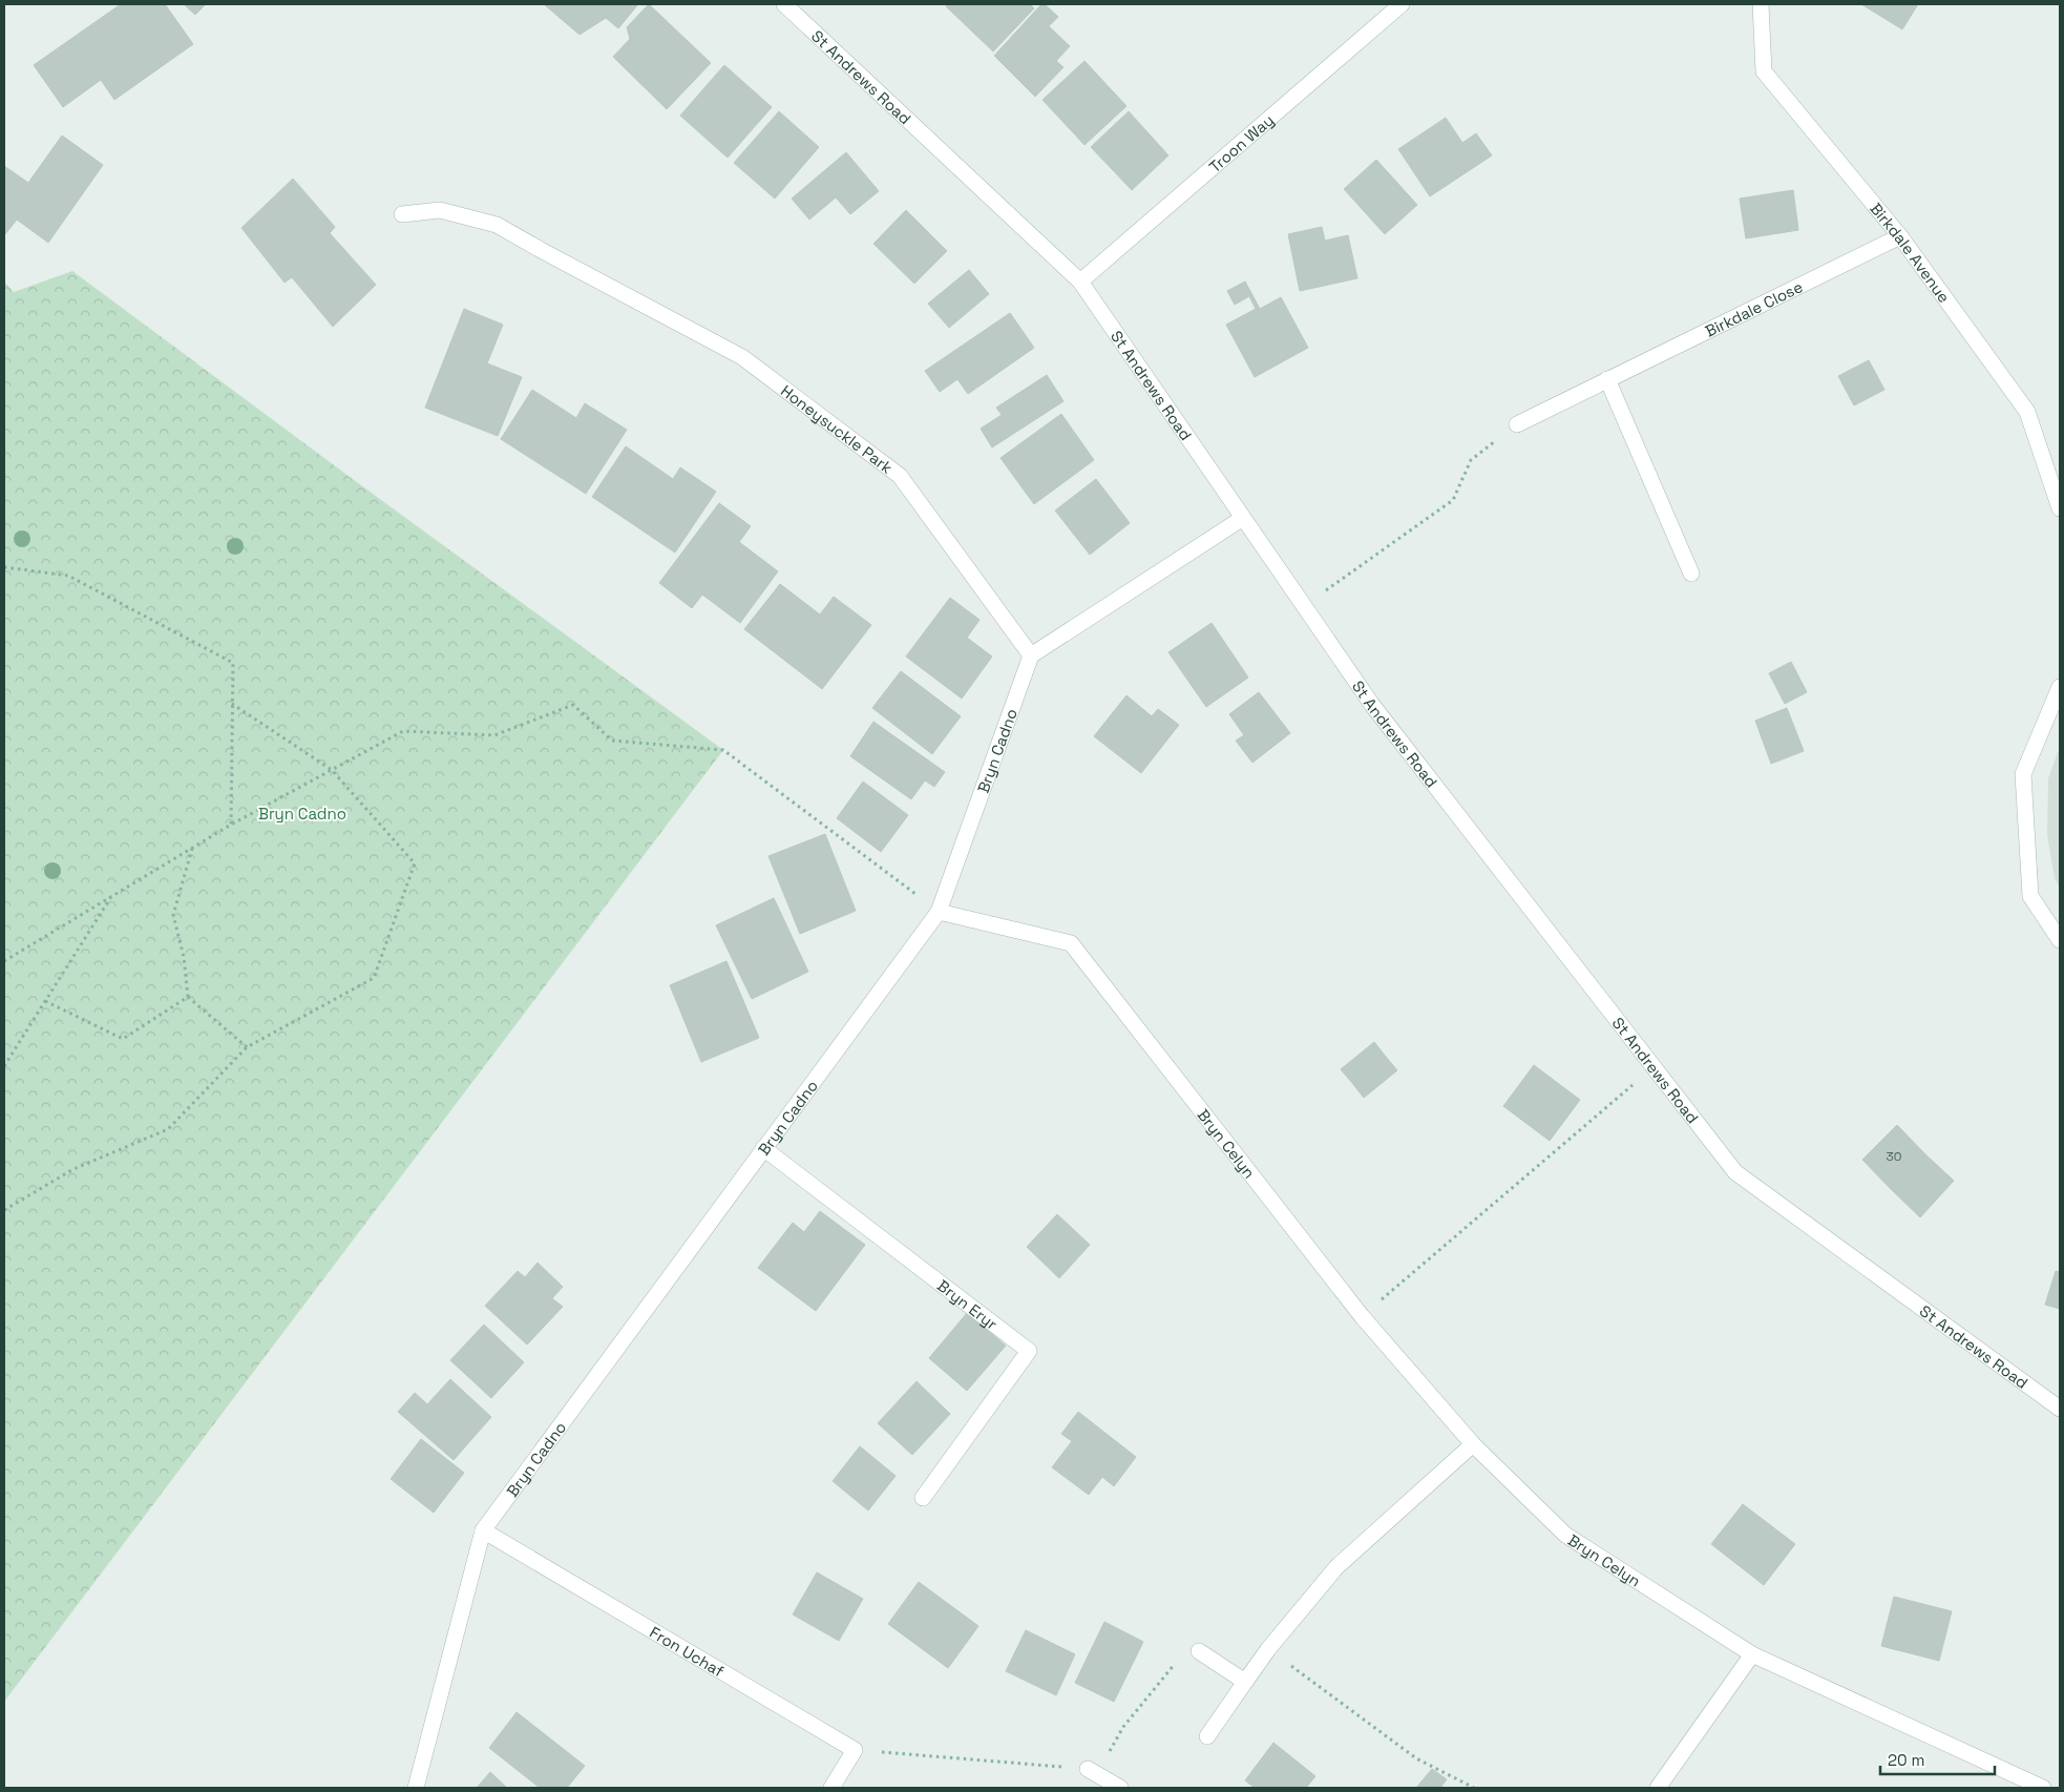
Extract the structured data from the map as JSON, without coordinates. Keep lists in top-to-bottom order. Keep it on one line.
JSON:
{"streets":{"street":["St Andrews Road","Troon Way","Birkdale Avenue","Birkdale Close","Honeysuckle Park","Bryn Cadno","Bryn Celyn","Bryn Eryr","Fron Uchaf"]},"crossings":[["St Andrews Road","Troon Way"],["Birkdale Avenue","Birkdale Close"],["Honeysuckle Park","Bryn Cadno"],["Bryn Cadno","Bryn Celyn"],["Bryn Cadno","Bryn Eryr"],["Bryn Cadno","Fron Uchaf"]],"parks":["Bryn Cadno"],"house_numbers":["30"],"scale_bar":"20 m"}
